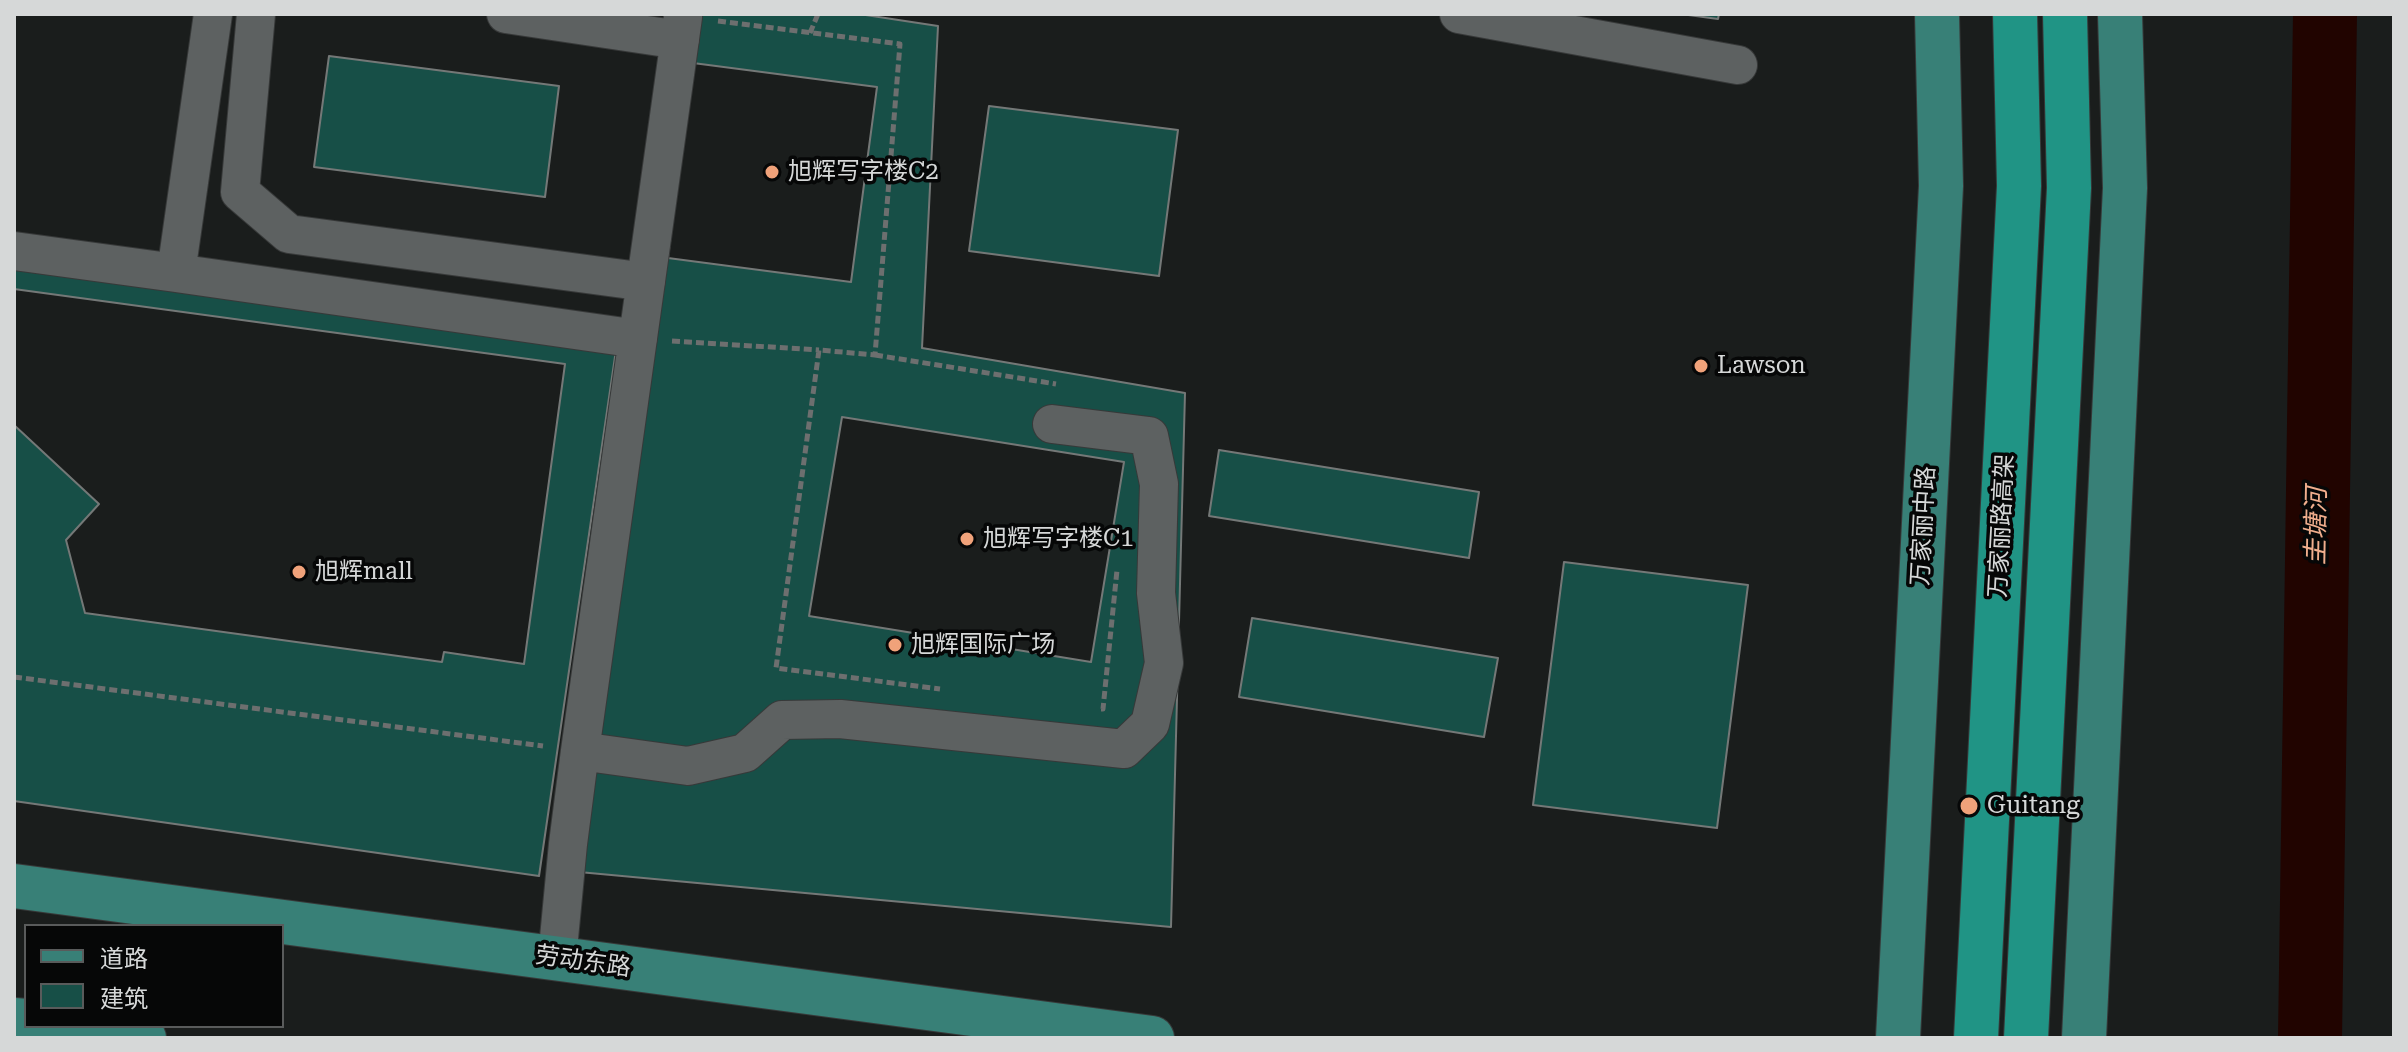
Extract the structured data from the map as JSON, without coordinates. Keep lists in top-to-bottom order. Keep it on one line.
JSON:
{"streets":{"highway":["万家丽路高架"],"main road":["万家丽中路","劳动东路"]},"water":["圭塘河"],"places":["旭辉写字楼C2","Lawson","旭辉写字楼C1","旭辉mall","旭辉国际广场","Guitang"],"legend":["道路","建筑"]}
